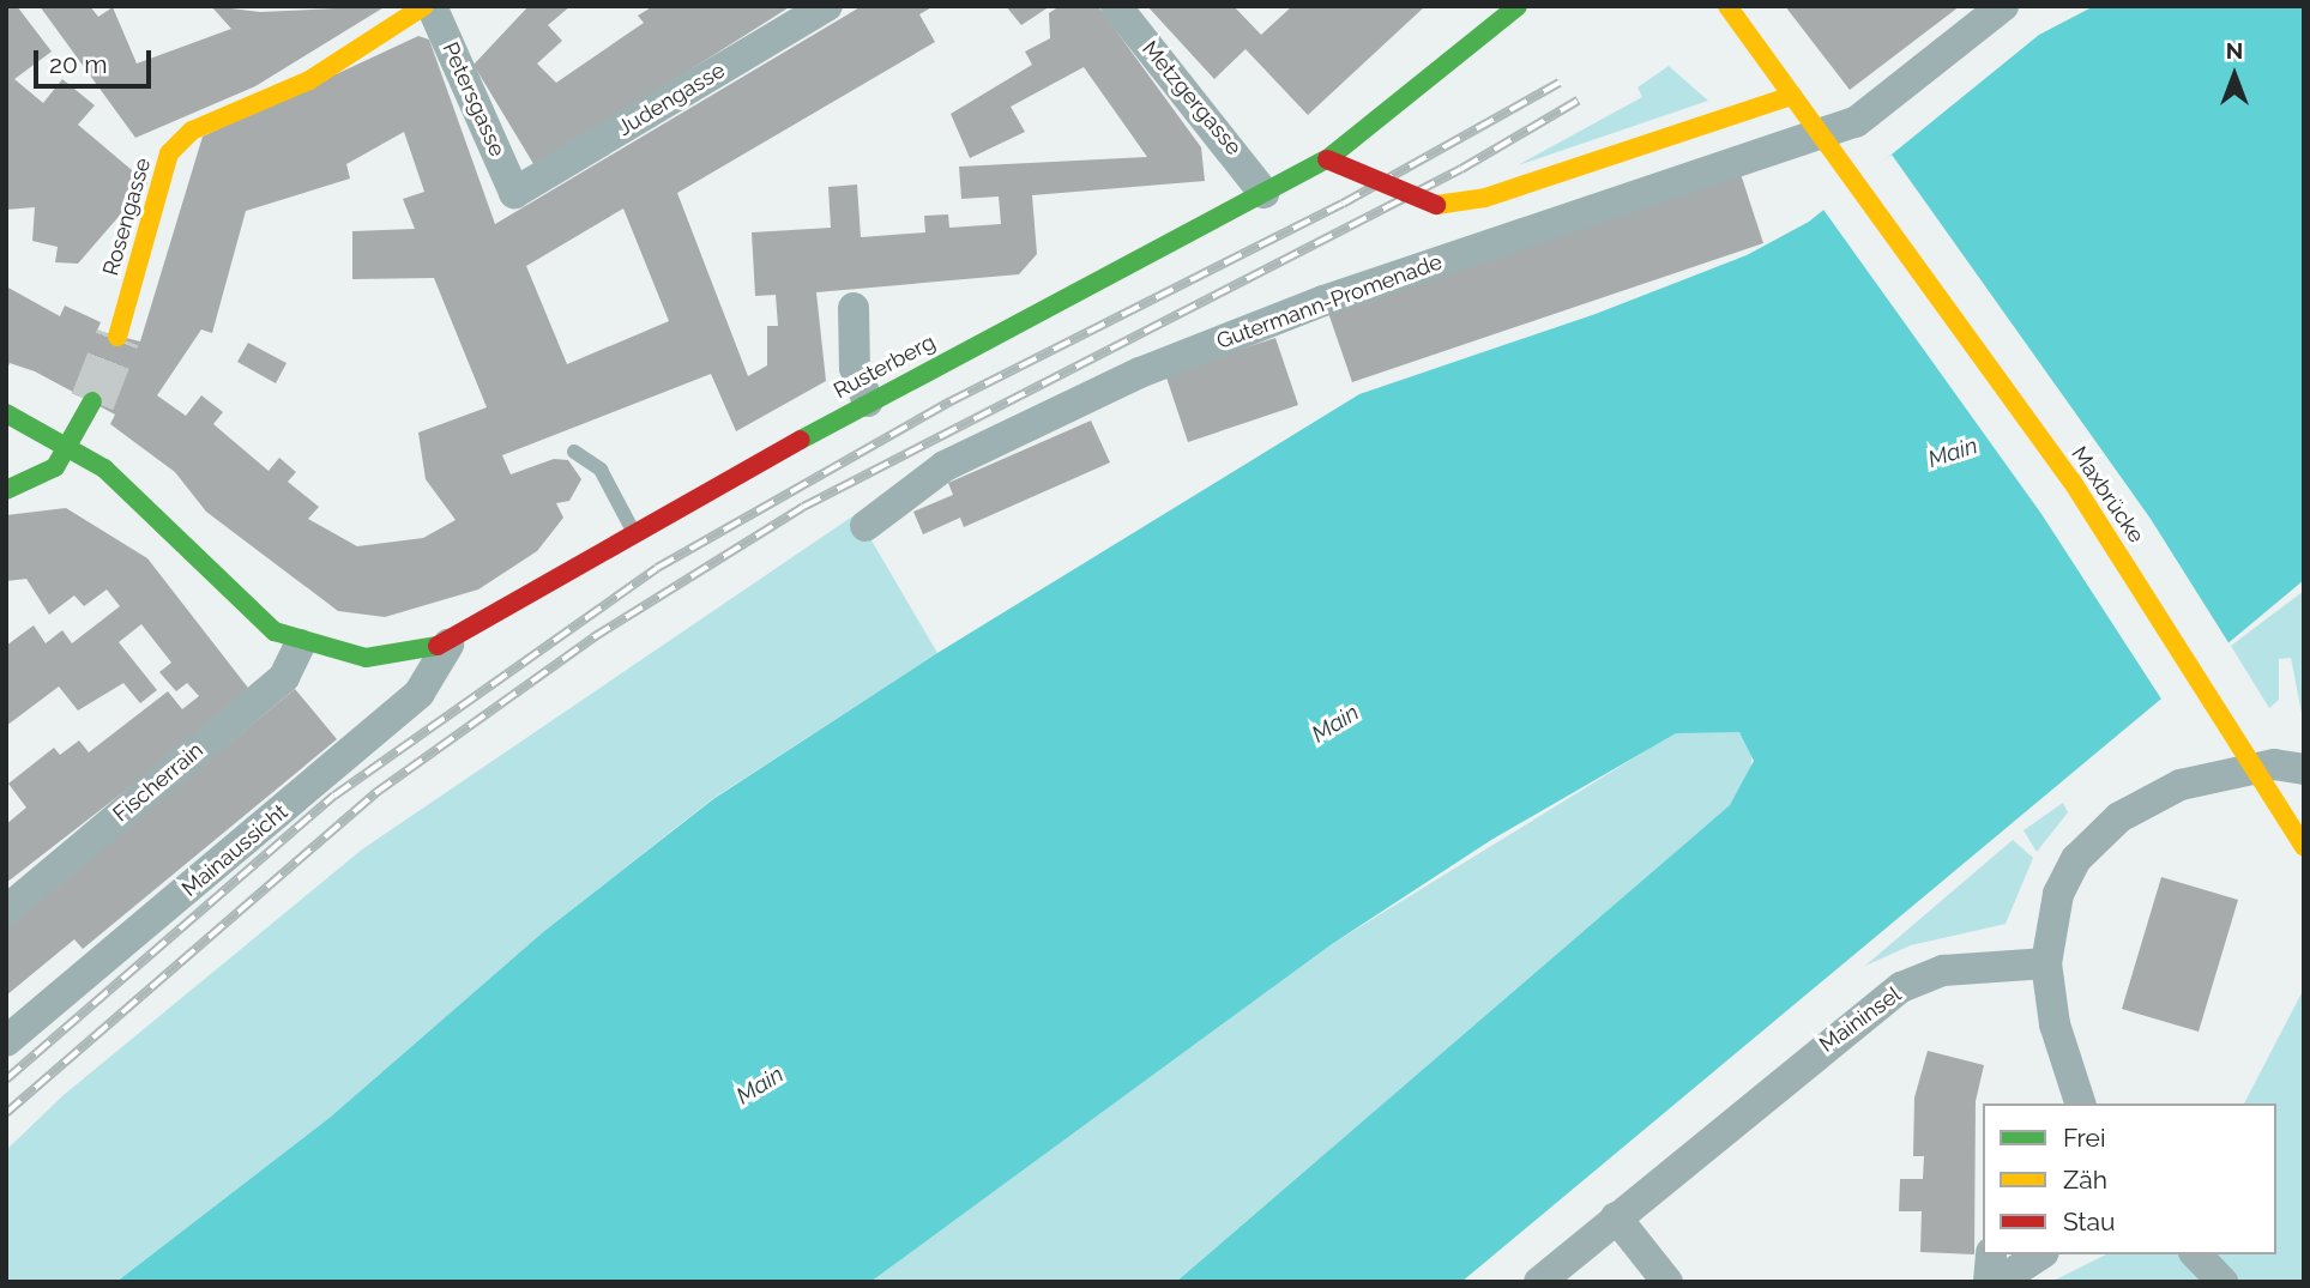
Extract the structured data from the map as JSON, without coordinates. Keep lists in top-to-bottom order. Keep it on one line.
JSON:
{"streets":{"street":["Metzgergasse","Petersgasse","Judengasse","Rosengasse","Gutermann-Promenade","Rusterberg","Maxbrücke","Fischerrain","Mainaussicht","Maininsel"]},"crossings":[["Metzgergasse","Rusterberg"],["Petersgasse","Judengasse"],["Gutermann-Promenade","Maxbrücke"],["Rusterberg","Fischerrain"],["Rusterberg","Mainaussicht"]],"water":["Main"],"legend":["Frei","Zäh","Stau"],"scale_bar":"20 m","north":"top"}
